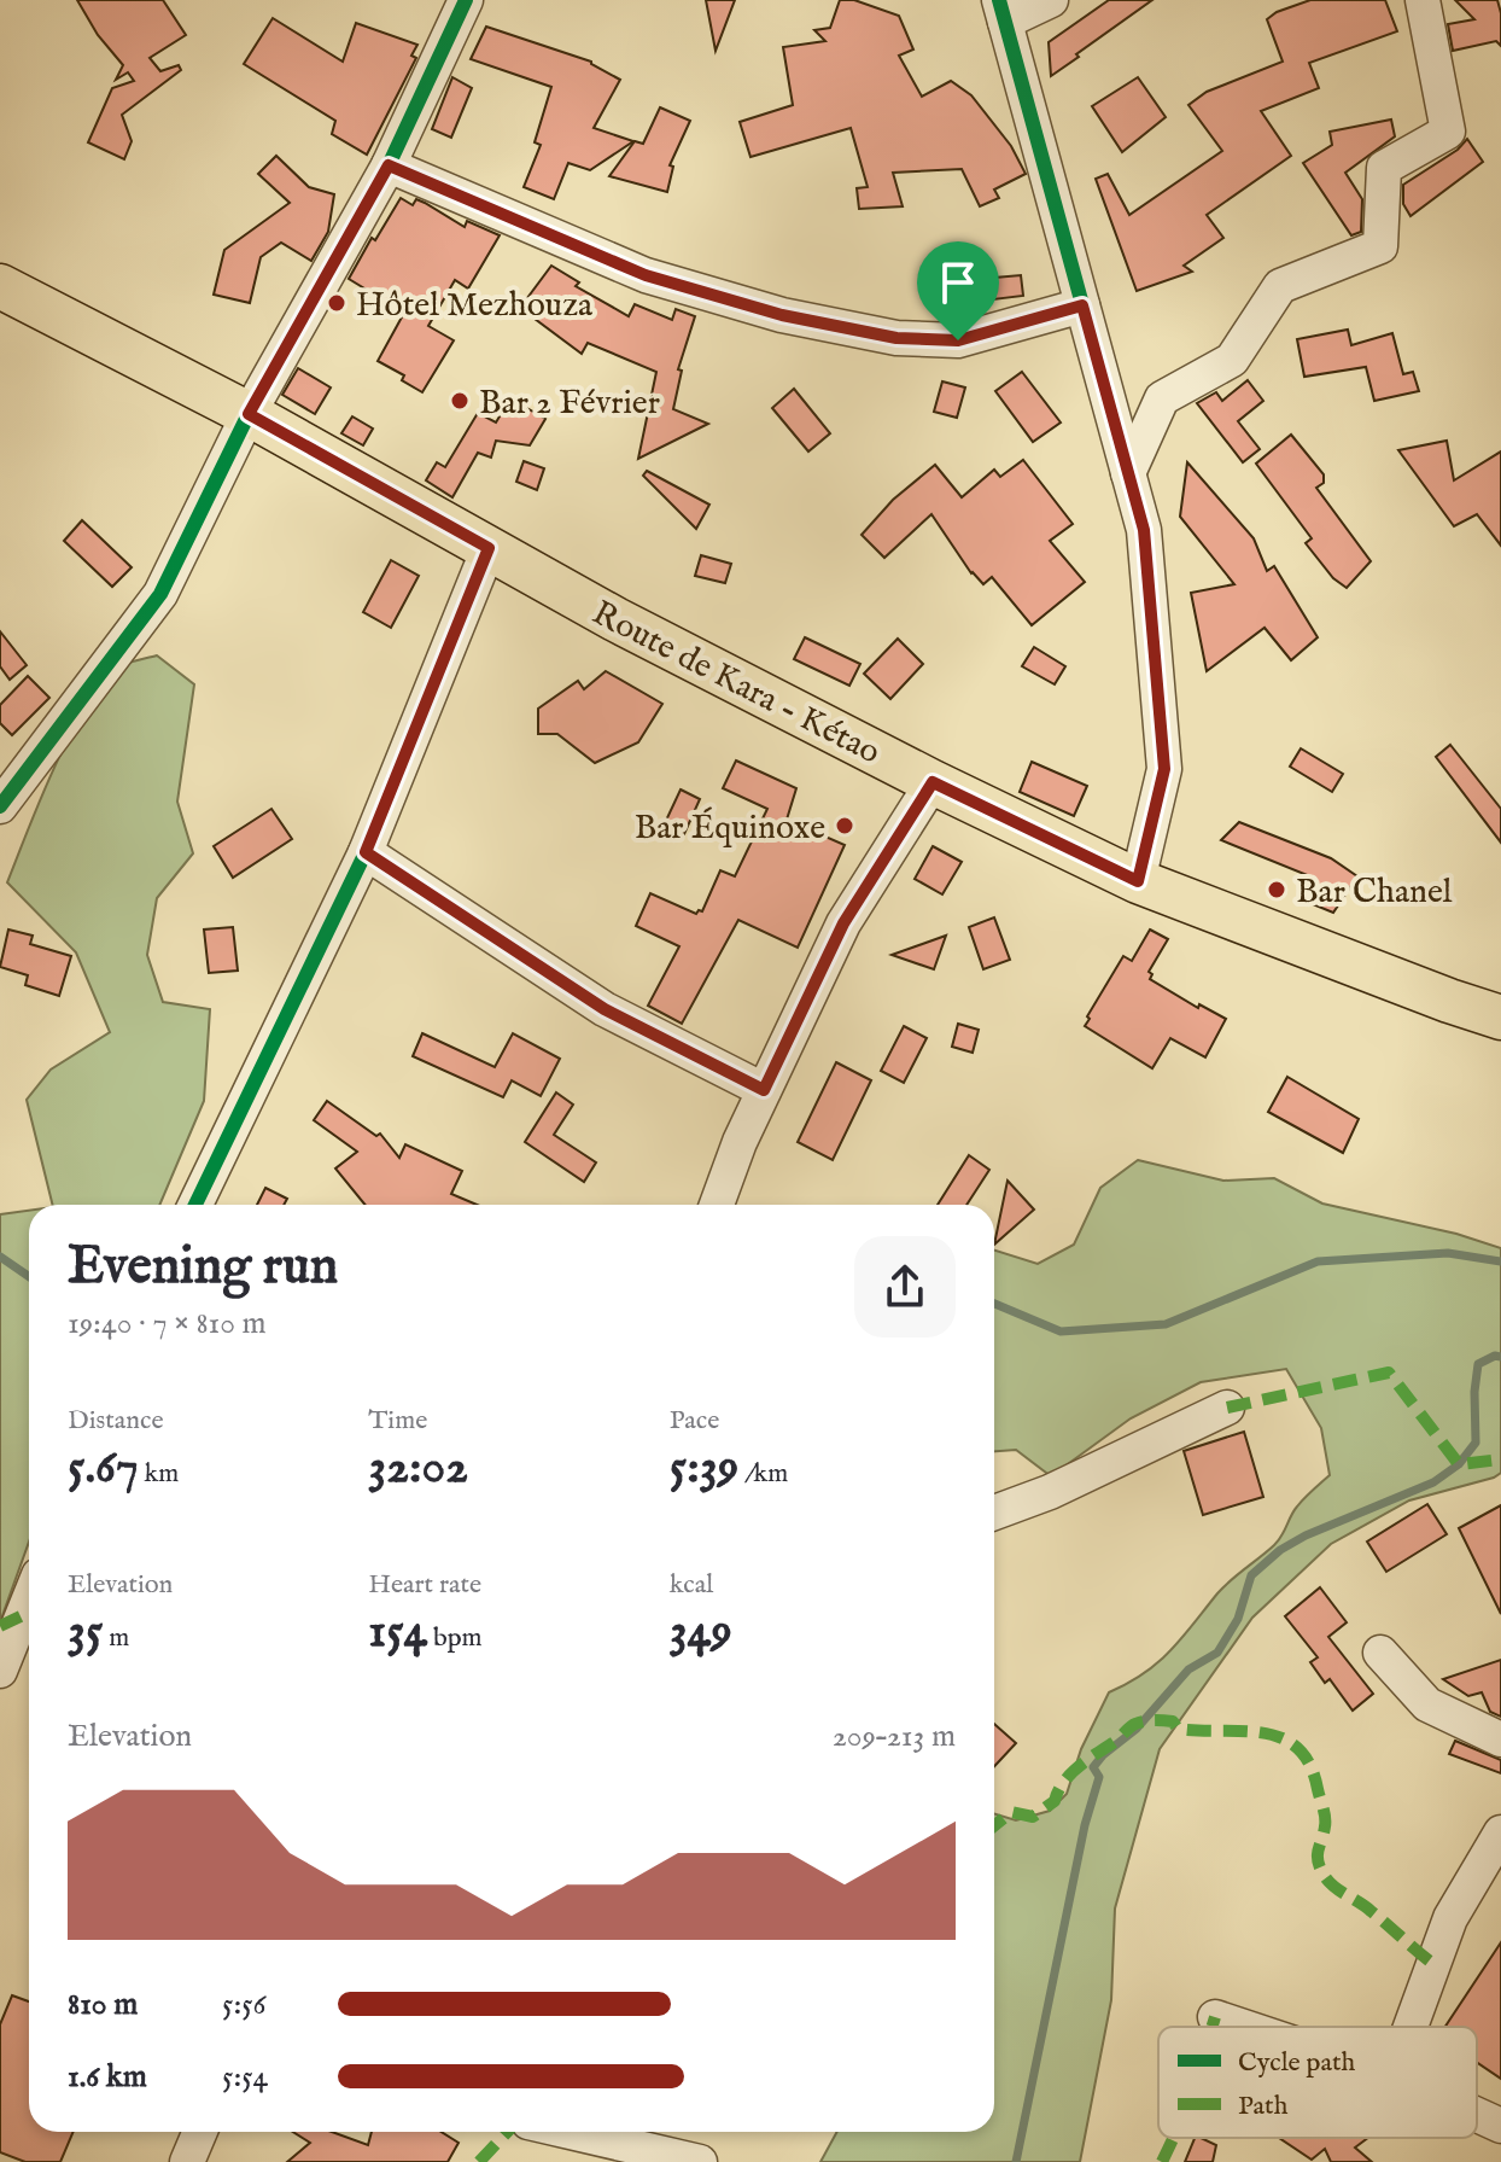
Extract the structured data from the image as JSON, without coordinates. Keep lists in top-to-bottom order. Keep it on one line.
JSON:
{"streets":{"main road":["Route de Kara - Kétao"]},"places":["Hôtel Mezhouza","Bar 2 Février","Bar Équinoxe","Bar Chanel"],"legend":["Cycle path","Path"],"page":{"heading":["Evening run","19:40 · 7 × 810 m"],"stats":[["Distance","5.67 km"],["Time","32:02"],["Pace","5:39 /km"],["Elevation","35 m"],["Heart rate","154 bpm"],["kcal","349"]],"chart":["Elevation","209–213 m"],"list":[{"name":"810 m","note":"5:56"},{"name":"1.6 km","note":"5:54"}]}}
